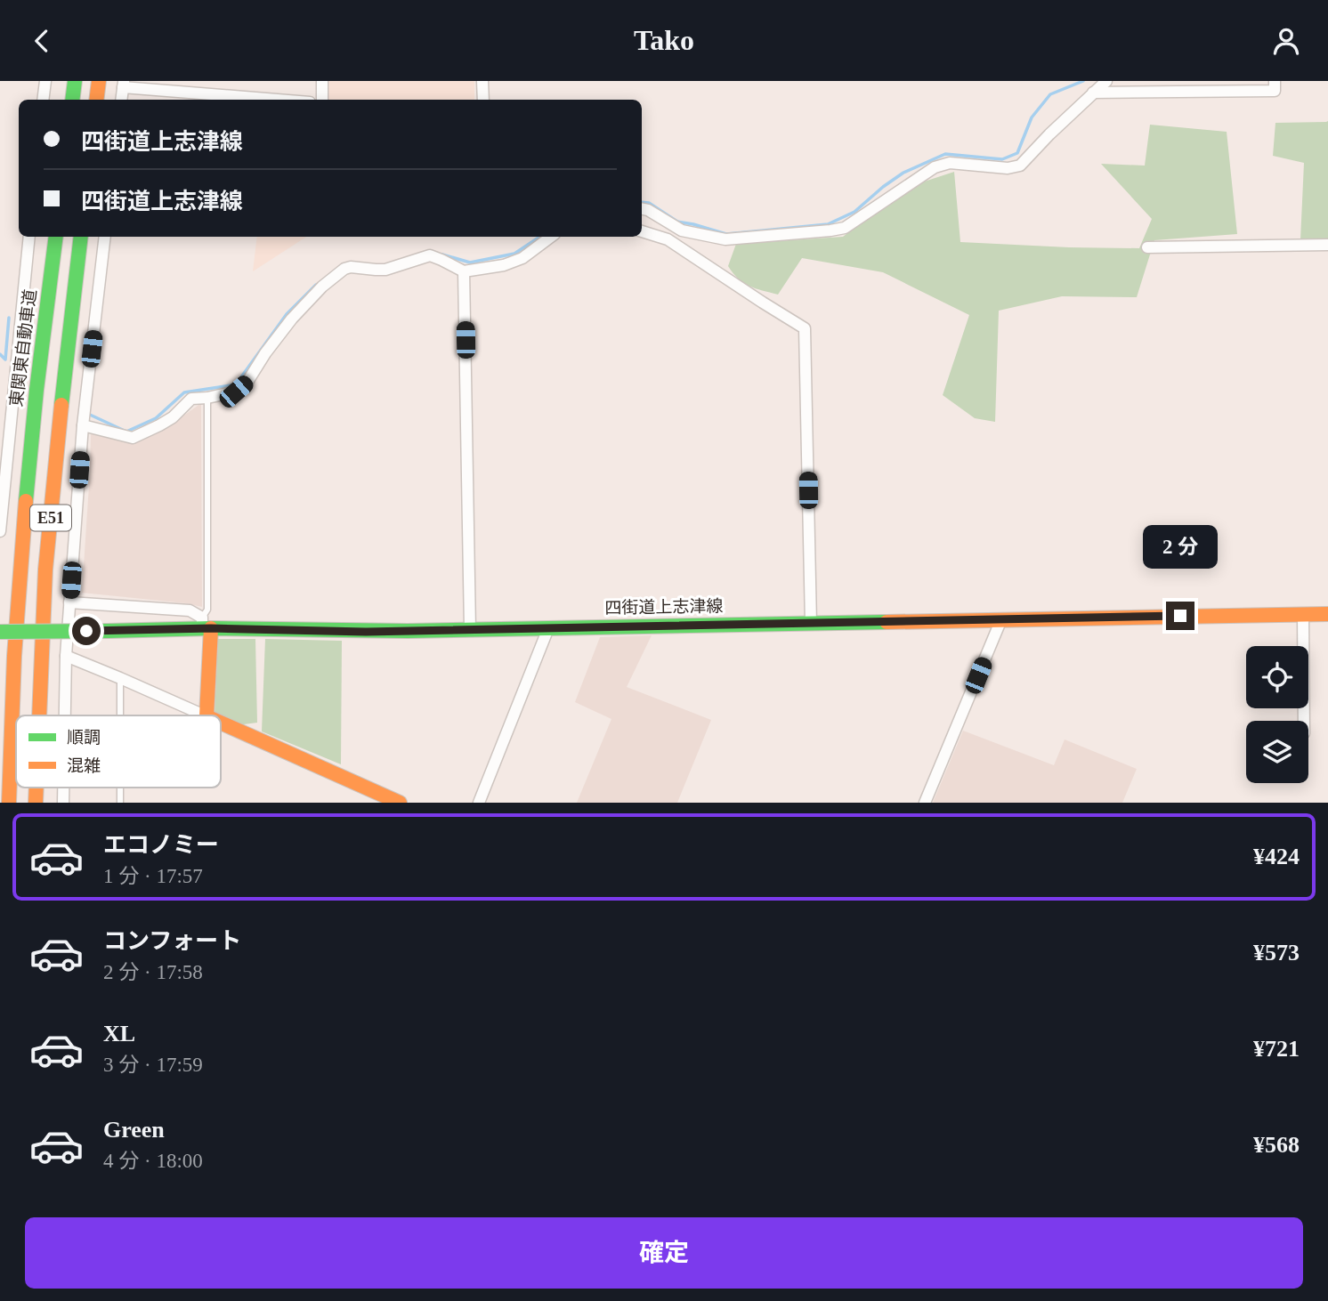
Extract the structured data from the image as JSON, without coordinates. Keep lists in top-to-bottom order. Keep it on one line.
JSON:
{"streets":{"main road":["東関東自動車道","E51","四街道上志津線"]},"legend":["順調","混雑"],"page":{"header":"Tako","banner":["四街道上志津線","四街道上志津線"],"bubble":"2 分","list":[{"name":"エコノミー","note":"1 分 · 17:57","value":"¥424"},{"name":"コンフォート","note":"2 分 · 17:58","value":"¥573"},{"name":"XL","note":"3 分 · 17:59","value":"¥721"},{"name":"Green","note":"4 分 · 18:00","value":"¥568"}],"buttons":"確定"}}
